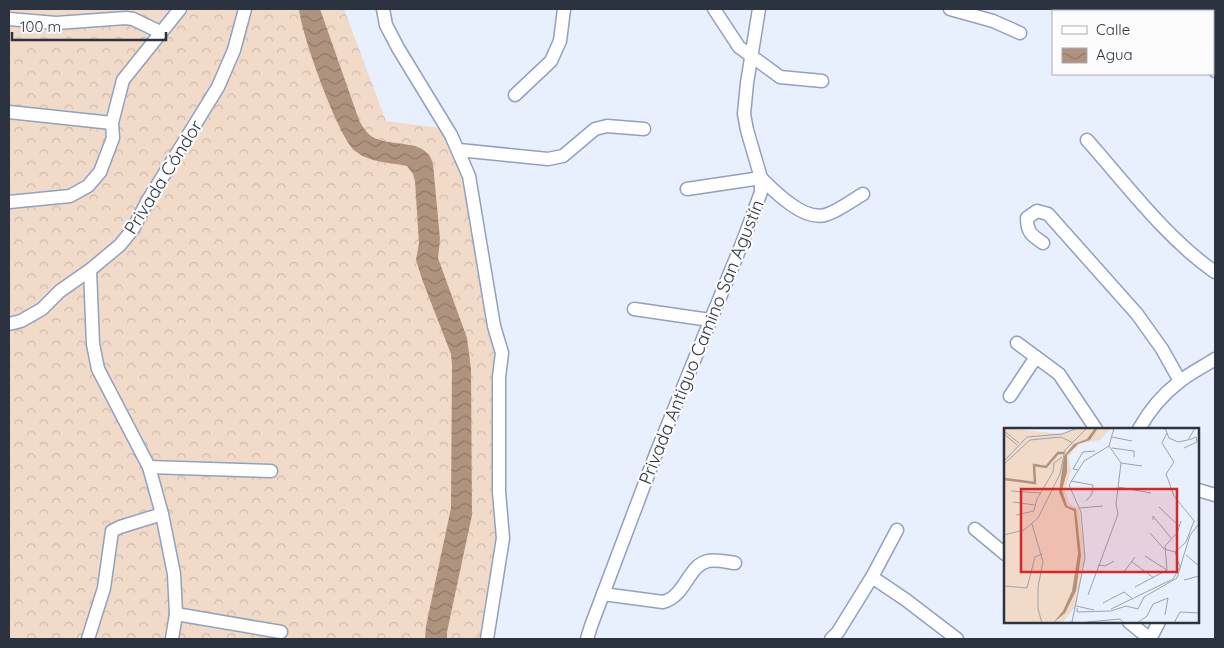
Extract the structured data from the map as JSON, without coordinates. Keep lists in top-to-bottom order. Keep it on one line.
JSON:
{"streets":{"street":["Privada Cóndor","Privada Antiguo Camino San Agustín"]},"legend":["Calle","Agua"],"scale_bar":"100 m"}
